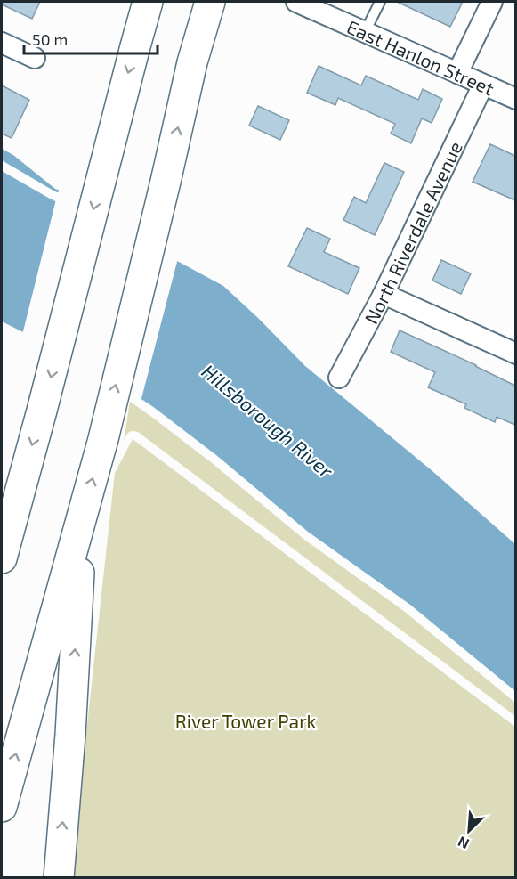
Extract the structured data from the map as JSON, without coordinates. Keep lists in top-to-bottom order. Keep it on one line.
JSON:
{"streets":{"street":["East Hanlon Street","North Riverdale Avenue"]},"crossings":[["East Hanlon Street","North Riverdale Avenue"]],"water":["Hillsborough River"],"parks":["River Tower Park"],"scale_bar":"50 m","north":"bottom left"}
